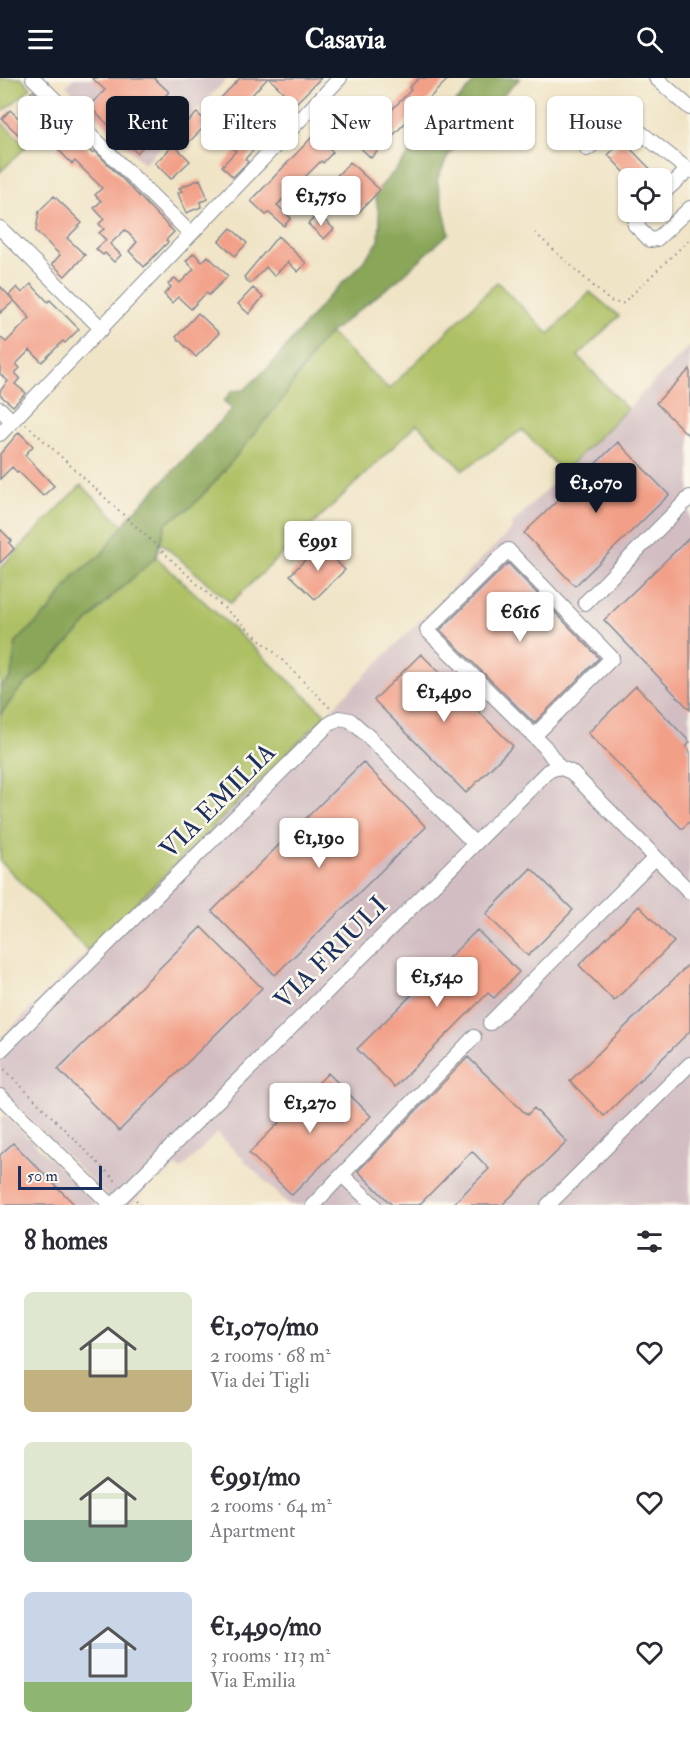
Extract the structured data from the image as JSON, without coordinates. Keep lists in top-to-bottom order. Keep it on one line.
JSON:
{"streets":{"street":["VIA EMILIA","VIA FRIULI"]},"scale_bar":"50 m","page":{"header":"Casavia","chip":["Buy","Rent","Filters","New","Apartment","House"],"price":["€1,750","€1,070","€991","€616","€1,490","€1,190","€1,540","€1,270"],"scale":"50 m","heading":"8 homes","list":[{"name":"€1,070/mo","note":"2 rooms · 68 m² · Via dei Tigli"},{"name":"€991/mo","note":"2 rooms · 64 m² · Apartment"},{"name":"€1,490/mo","note":"3 rooms · 113 m² · Via Emilia"}]}}
